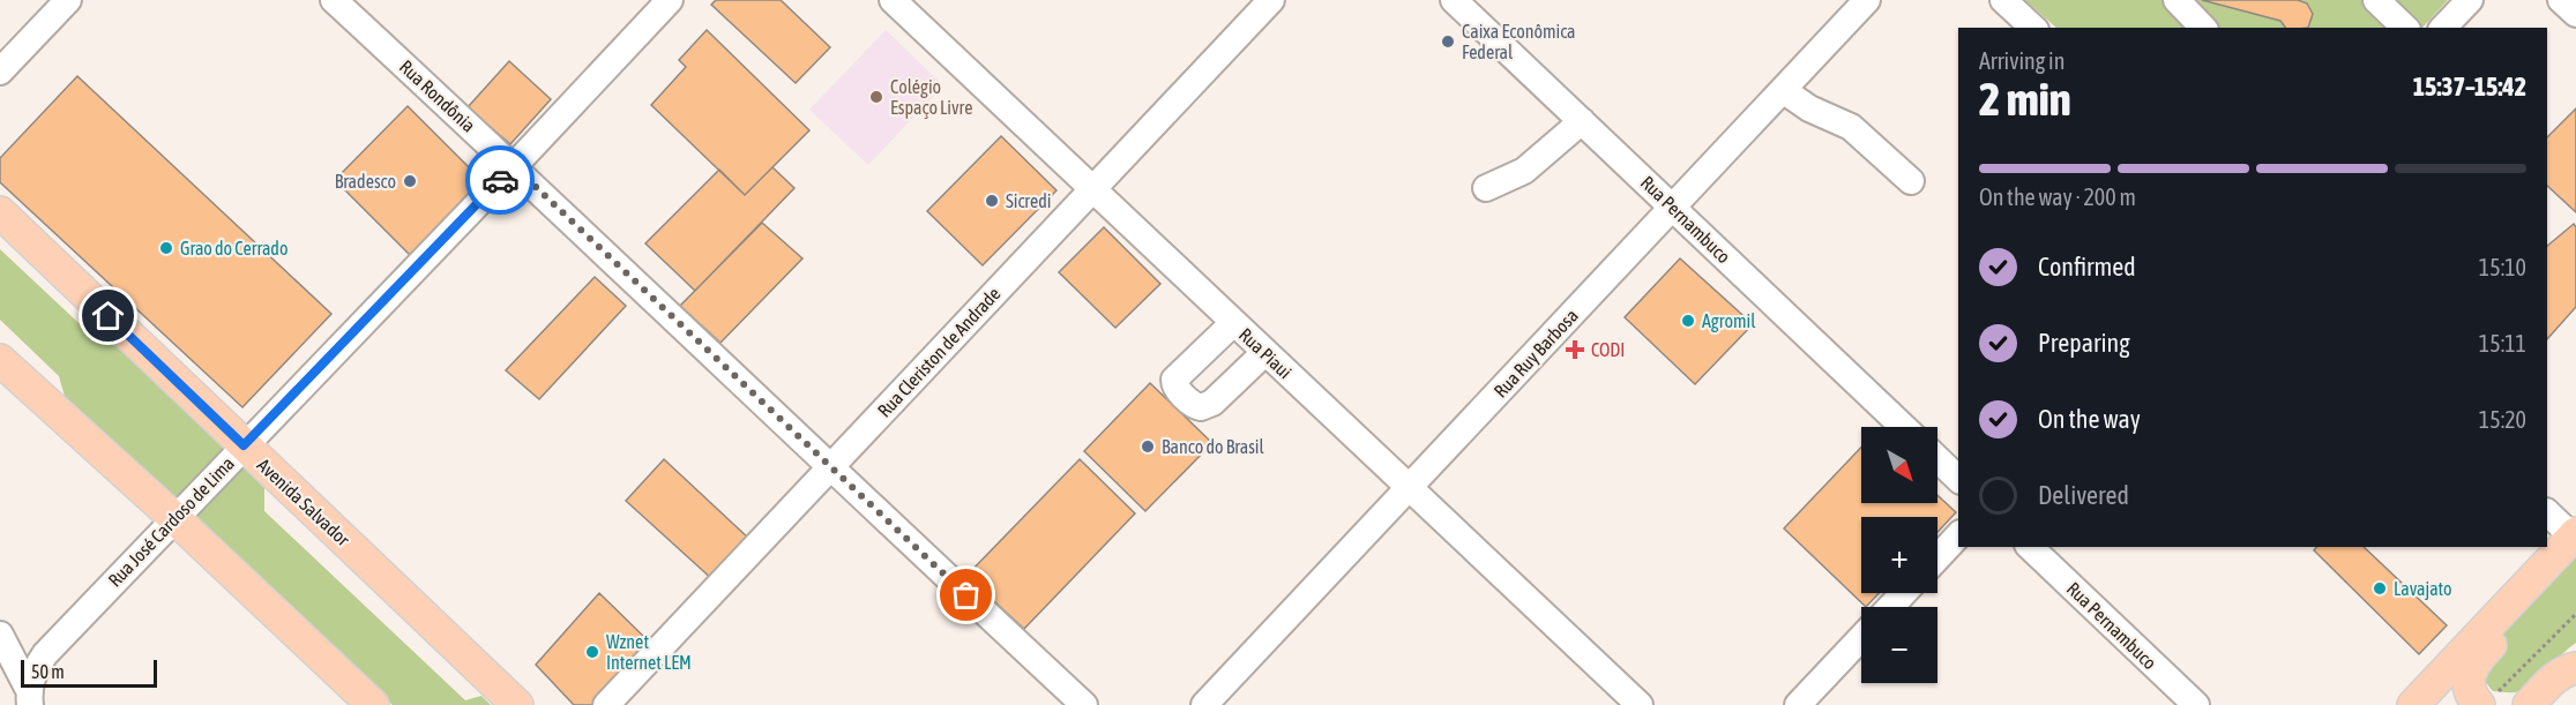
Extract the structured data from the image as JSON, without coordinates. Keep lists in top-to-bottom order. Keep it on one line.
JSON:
{"streets":{"main road":["Avenida Salvador"],"street":["Rua Rondônia","Rua Pernambuco","Rua Cleriston de Andrade","Rua Piaui","Rua Ruy Barbosa","Rua José Cardoso de Lima"]},"crossings":[["Rua Rondônia","Rua Cleriston de Andrade"],["Rua Rondônia","Rua José Cardoso de Lima"],["Rua Pernambuco","Rua Ruy Barbosa"],["Rua Cleriston de Andrade","Rua Piaui"],["Rua Piaui","Rua Ruy Barbosa"],["Avenida Salvador","Rua José Cardoso de Lima"]],"places":{"other":["Caixa Econômica Federal","Colégio Espaço Livre","Bradesco","Sicredi","Grao do Cerrado","Agromil","Banco do Brasil","Lavajato","Wznet Internet LEM"],"health":["CODI"]},"scale_bar":"50 m","north":"bottom right","page":{"heading":["2 min","Arriving in","15:37–15:42"],"bar":"On the way · 200 m","list":[["Confirmed","15:10"],["Preparing","15:11"],["On the way","15:20"],"Delivered"],"map_buttons":["+","−"],"scale":"50 m"}}
